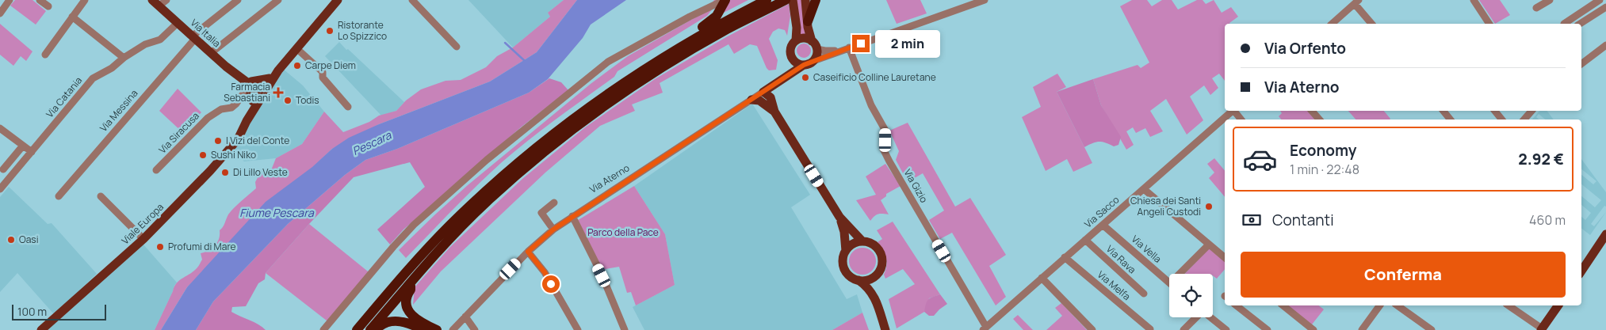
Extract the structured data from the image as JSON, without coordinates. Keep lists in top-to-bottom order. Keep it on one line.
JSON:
{"streets":{"main road":["Via Italia","Via Aterno","Viale Europa"],"street":["Via Catania","Via Messina","Via Siracusa","Via Gizio","Via Sacco","Via Vella","Via Rava","Via Melfa"]},"crossings":[["Via Italia","Via Catania"],["Via Italia","Via Messina"],["Via Italia","Via Siracusa"],["Via Italia","Viale Europa"],["Via Gizio","Via Sacco"],["Via Sacco","Via Vella"],["Via Sacco","Via Rava"],["Via Sacco","Via Melfa"]],"water":["Pescara","Fiume Pescara"],"parks":["Parco della Pace"],"places":{"other":["Ristorante Lo Spizzico","Carpe Diem","Caseificio Colline Lauretane","Todis","I Vizi del Conte","Sushi Niko","Di Lillo Veste","Chiesa dei Santi Angeli Custodi","Oasi","Profumi di Mare"],"health":["Farmacia Sebastiani"]},"scale_bar":"100 m","page":{"banner":["Via Orfento","Via Aterno"],"bubble":"2 min","list":[{"name":"Economy","note":"1 min · 22:48","value":"2.92 €"}],"pay":["Contanti","460 m"],"buttons":"Conferma","scale":"100 m"}}
